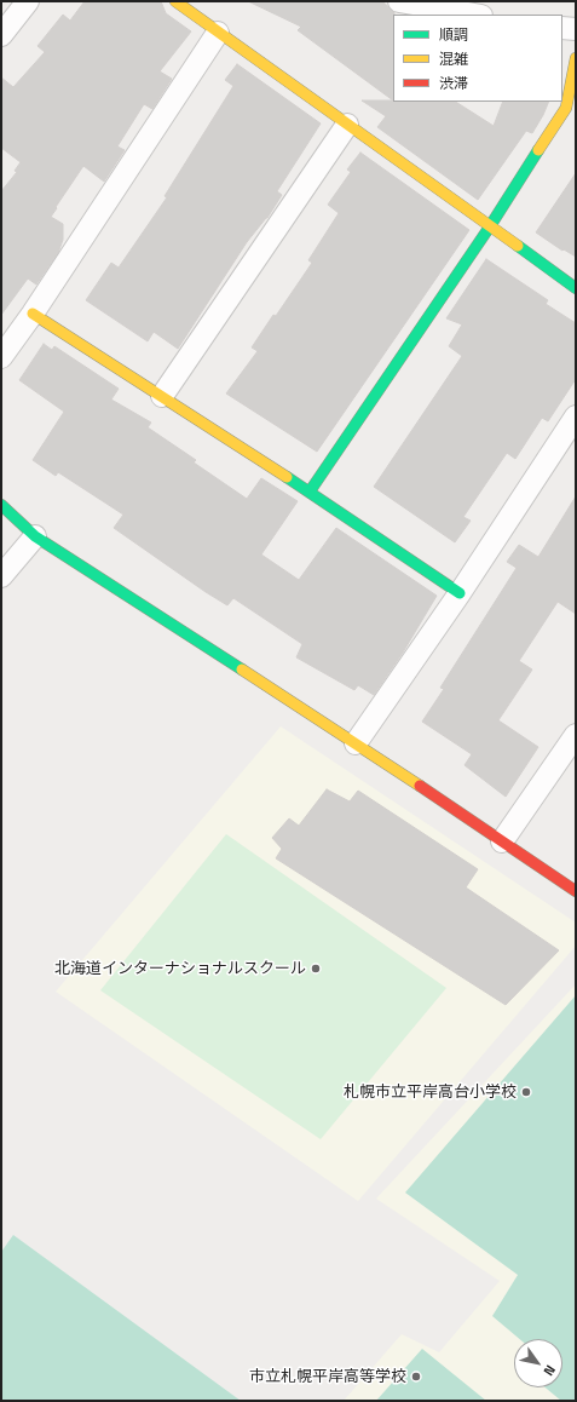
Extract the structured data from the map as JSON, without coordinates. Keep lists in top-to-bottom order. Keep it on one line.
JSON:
{"places":["北海道インターナショナルスクール","札幌市立平岸高台小学校","市立札幌平岸高等学校"],"legend":["順調","混雑","渋滞"],"north":"bottom right"}
